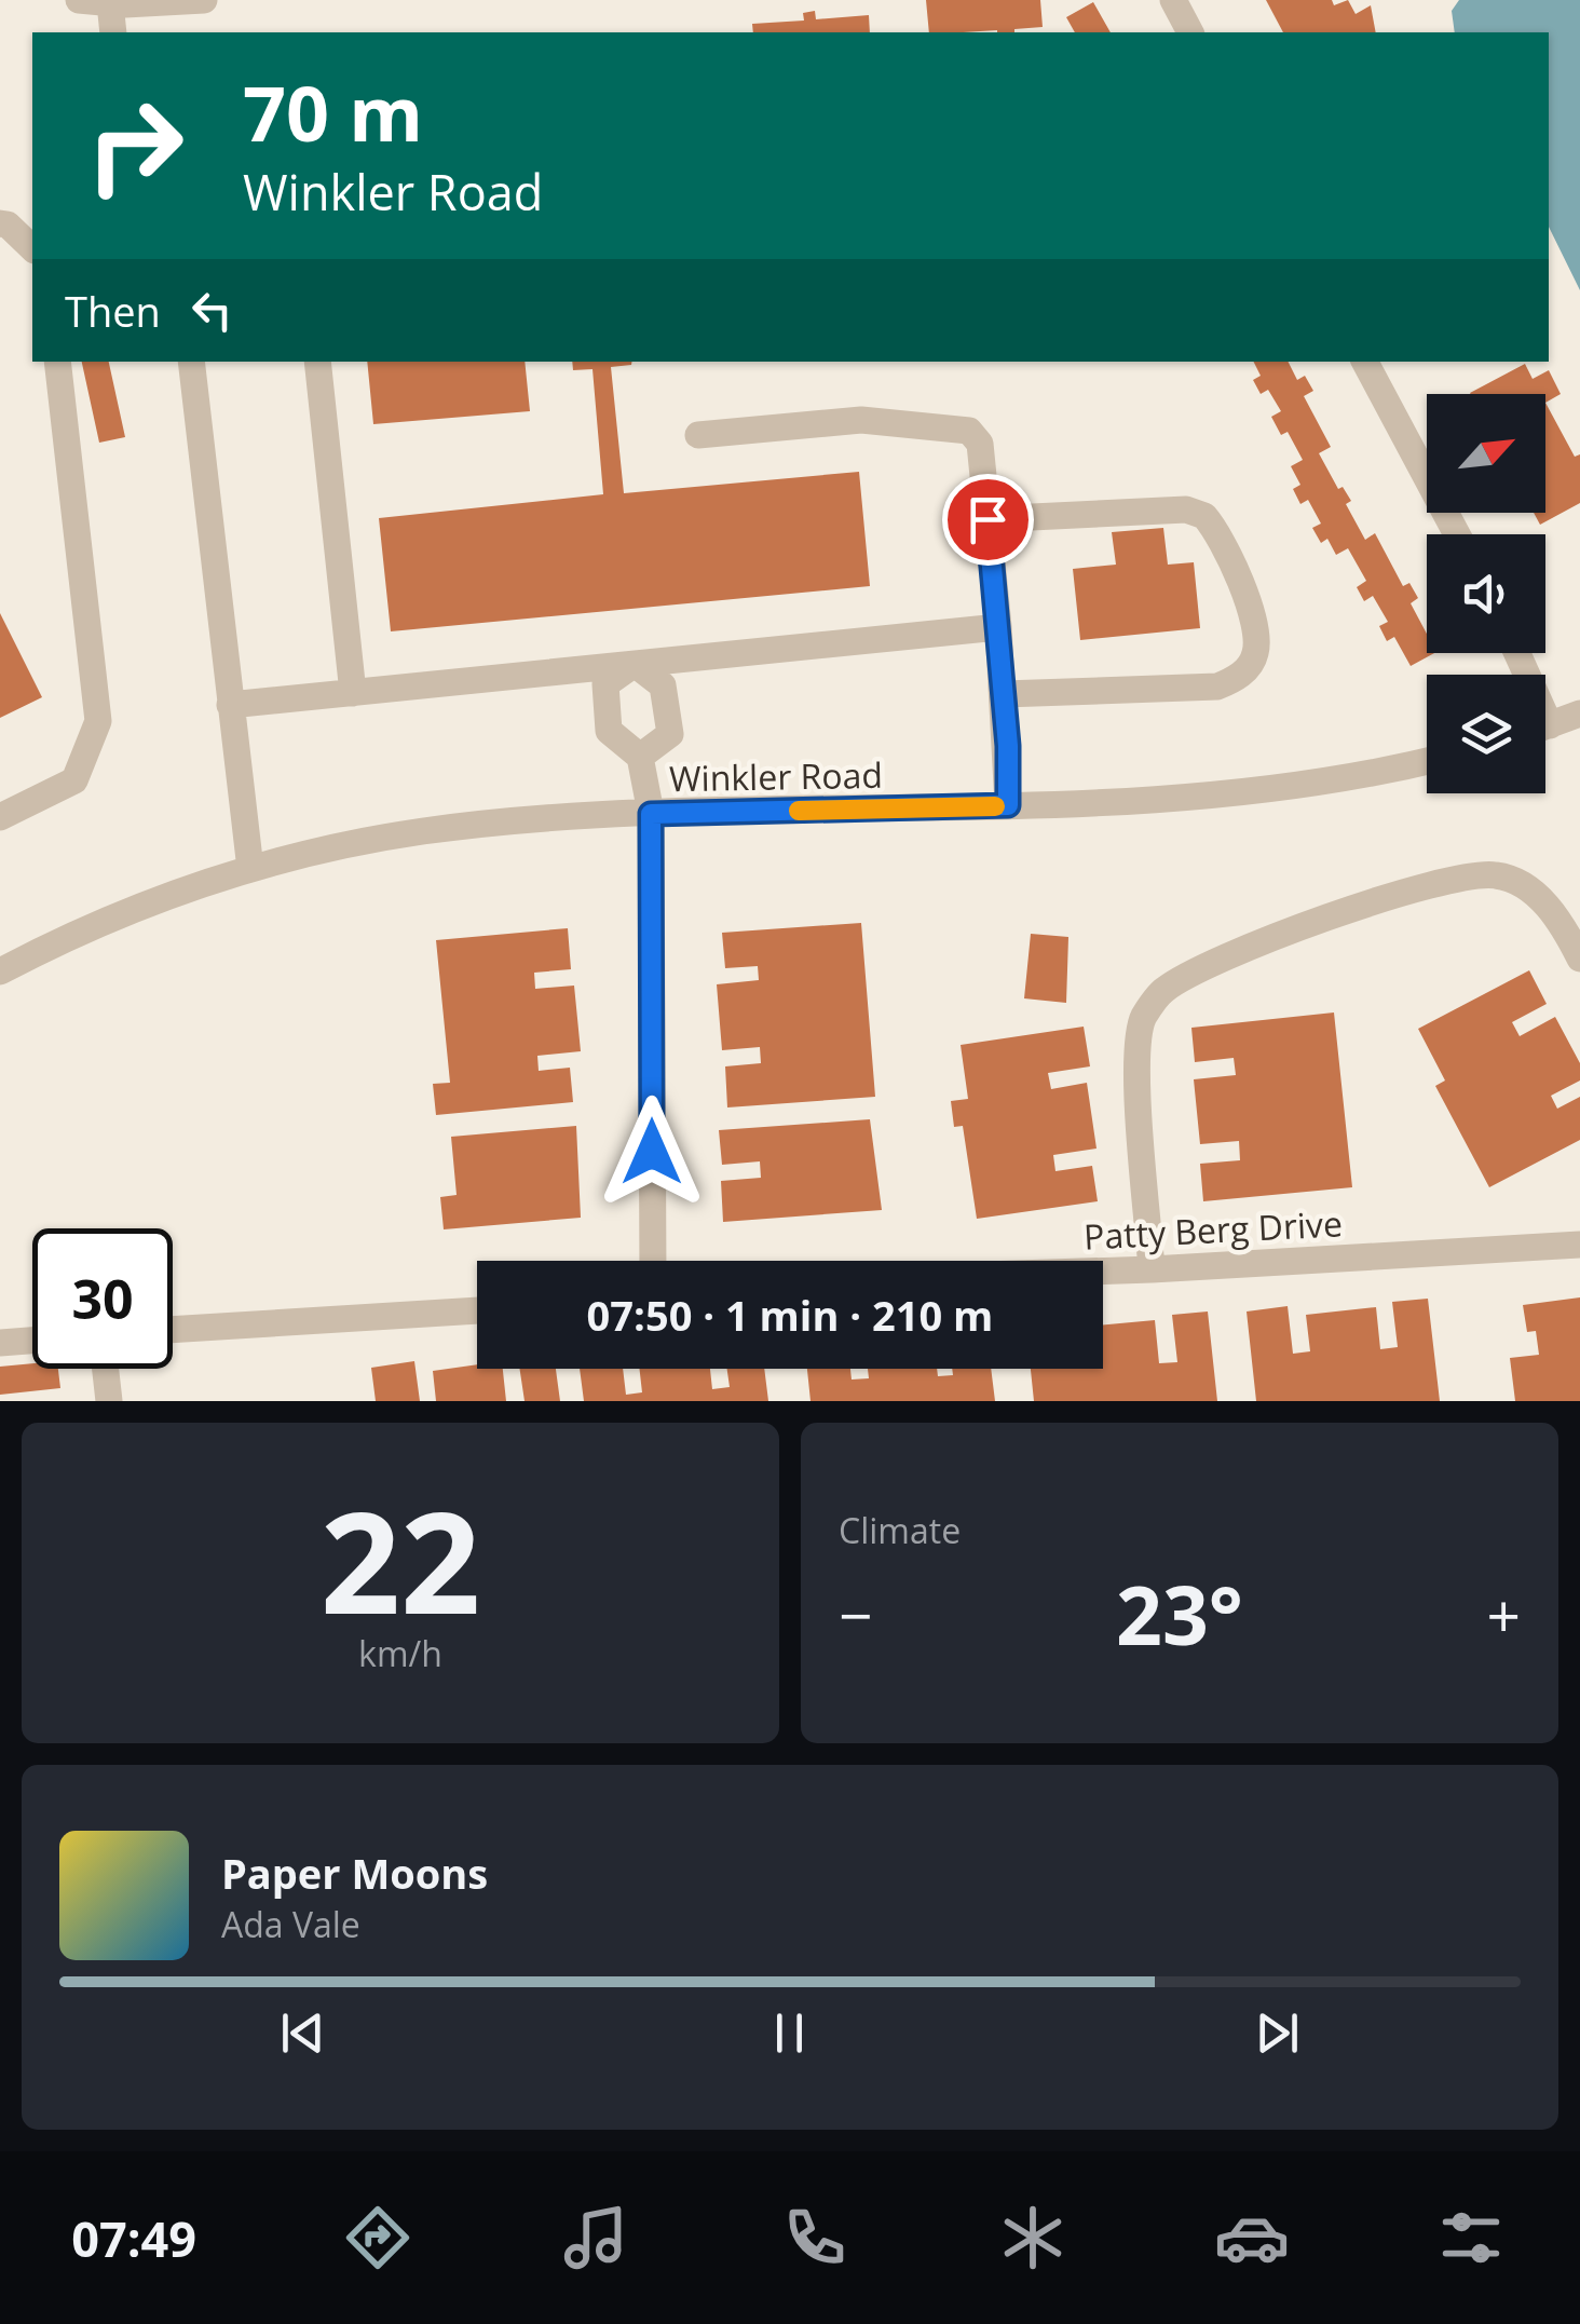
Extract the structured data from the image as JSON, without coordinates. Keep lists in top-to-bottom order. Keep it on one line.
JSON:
{"streets":{"street":["Winkler Road","Patty Berg Drive"]},"north":"top right","page":{"turn":["70 m","Winkler Road"],"then":"Then","limit":"30","trip":"07:50 · 1 min · 210 m","tile":[["22","km/h"],"Climate"],"heat":["−","23°","+"],"song":["Paper Moons","Ada Vale"],"tabs":"07:49"}}
